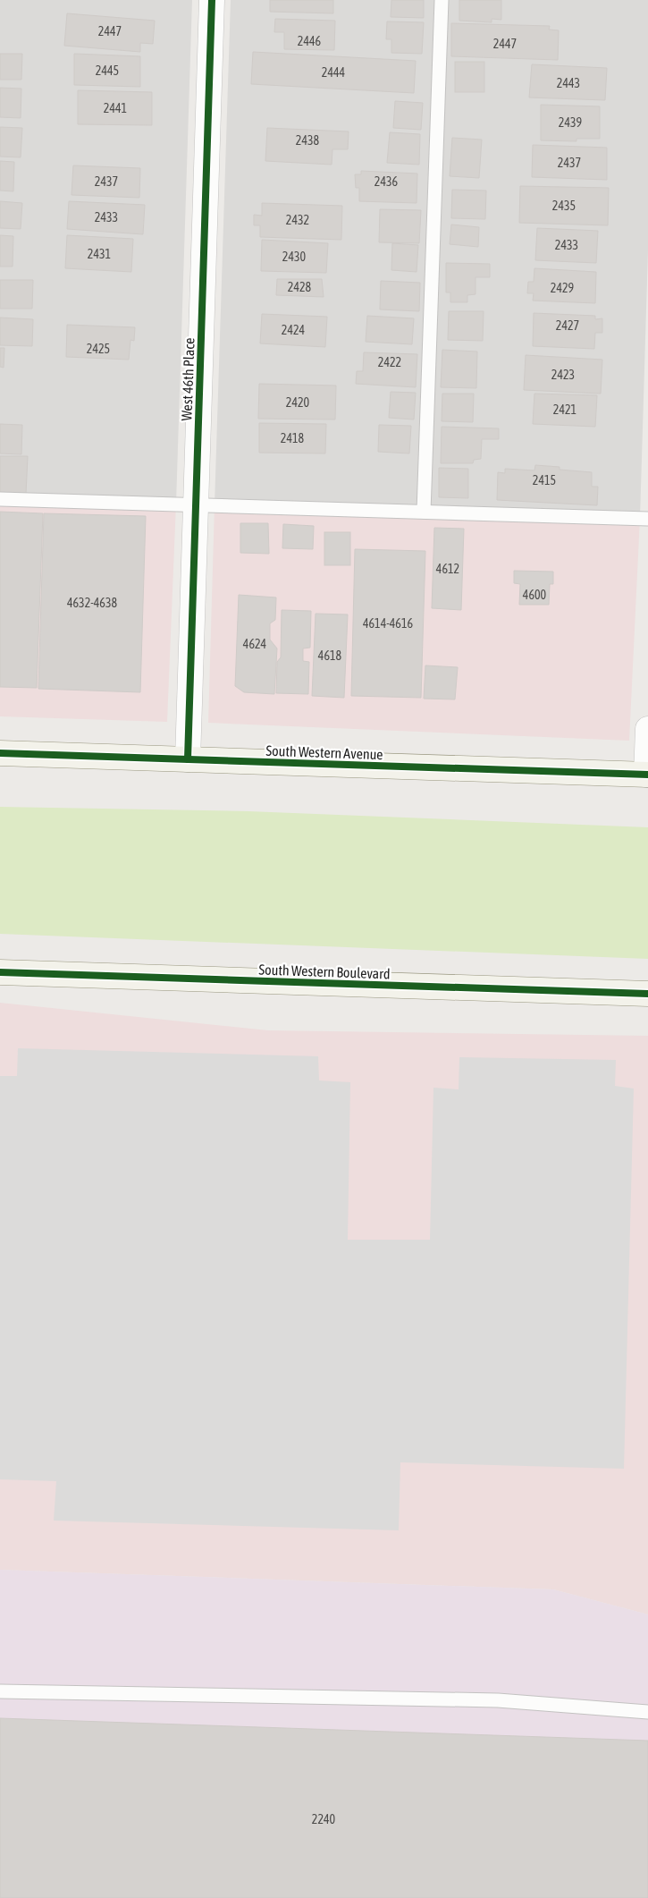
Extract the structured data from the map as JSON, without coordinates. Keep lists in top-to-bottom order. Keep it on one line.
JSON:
{"streets":{"main road":["South Western Avenue","South Western Boulevard"],"street":["West 46th Place"]},"crossings":[["West 46th Place","South Western Avenue"]],"house_numbers":["2447","2446","2447","2445","2444","2443","2441","2439","2438","2437","2437","2436","2435","2433","2432","2433","2431","2430","2428","2429","2427","2424","2425","2422","2423","2420","2421","2418","2415","4612","4600","4632-4638","4614-4616","4624","4618","2240"]}
